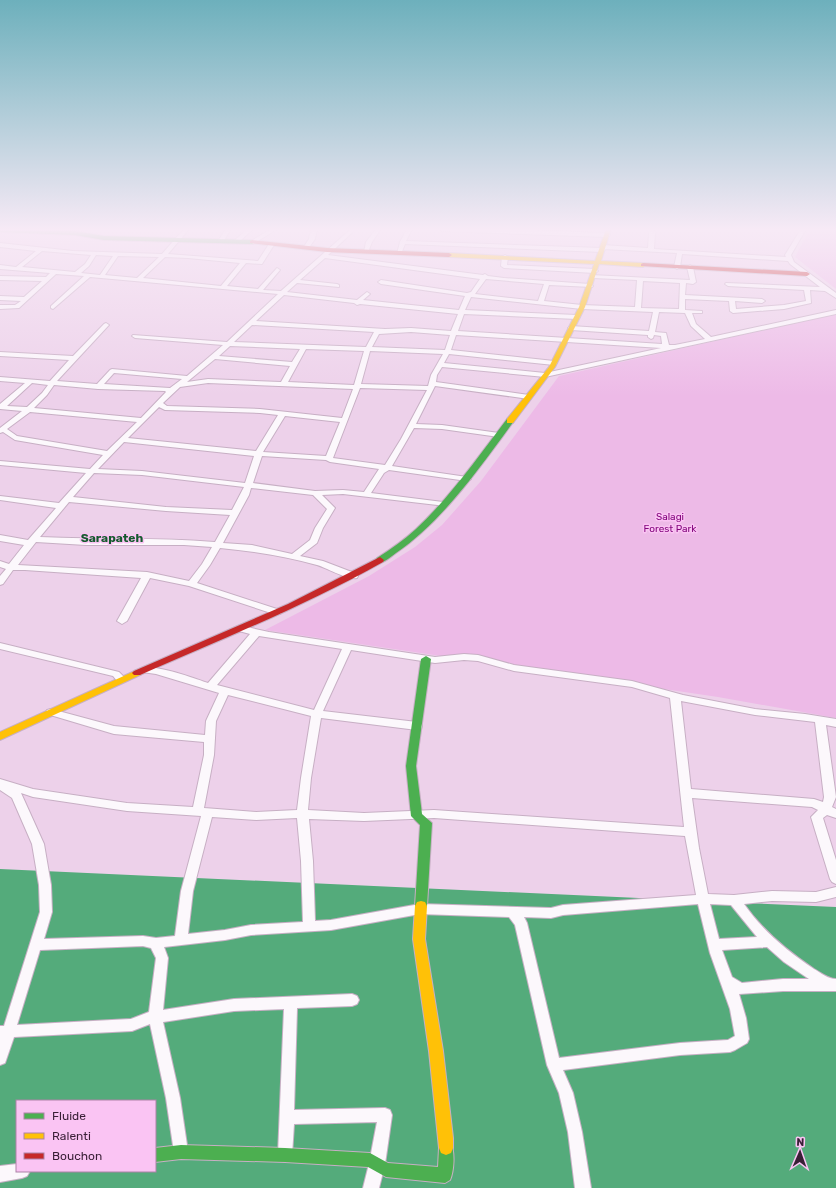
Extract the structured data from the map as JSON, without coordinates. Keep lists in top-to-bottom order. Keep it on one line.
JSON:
{"districts":["Sarapateh"],"parks":["Salagi Forest Park"],"legend":["Fluide","Ralenti","Bouchon"],"north":"top"}
